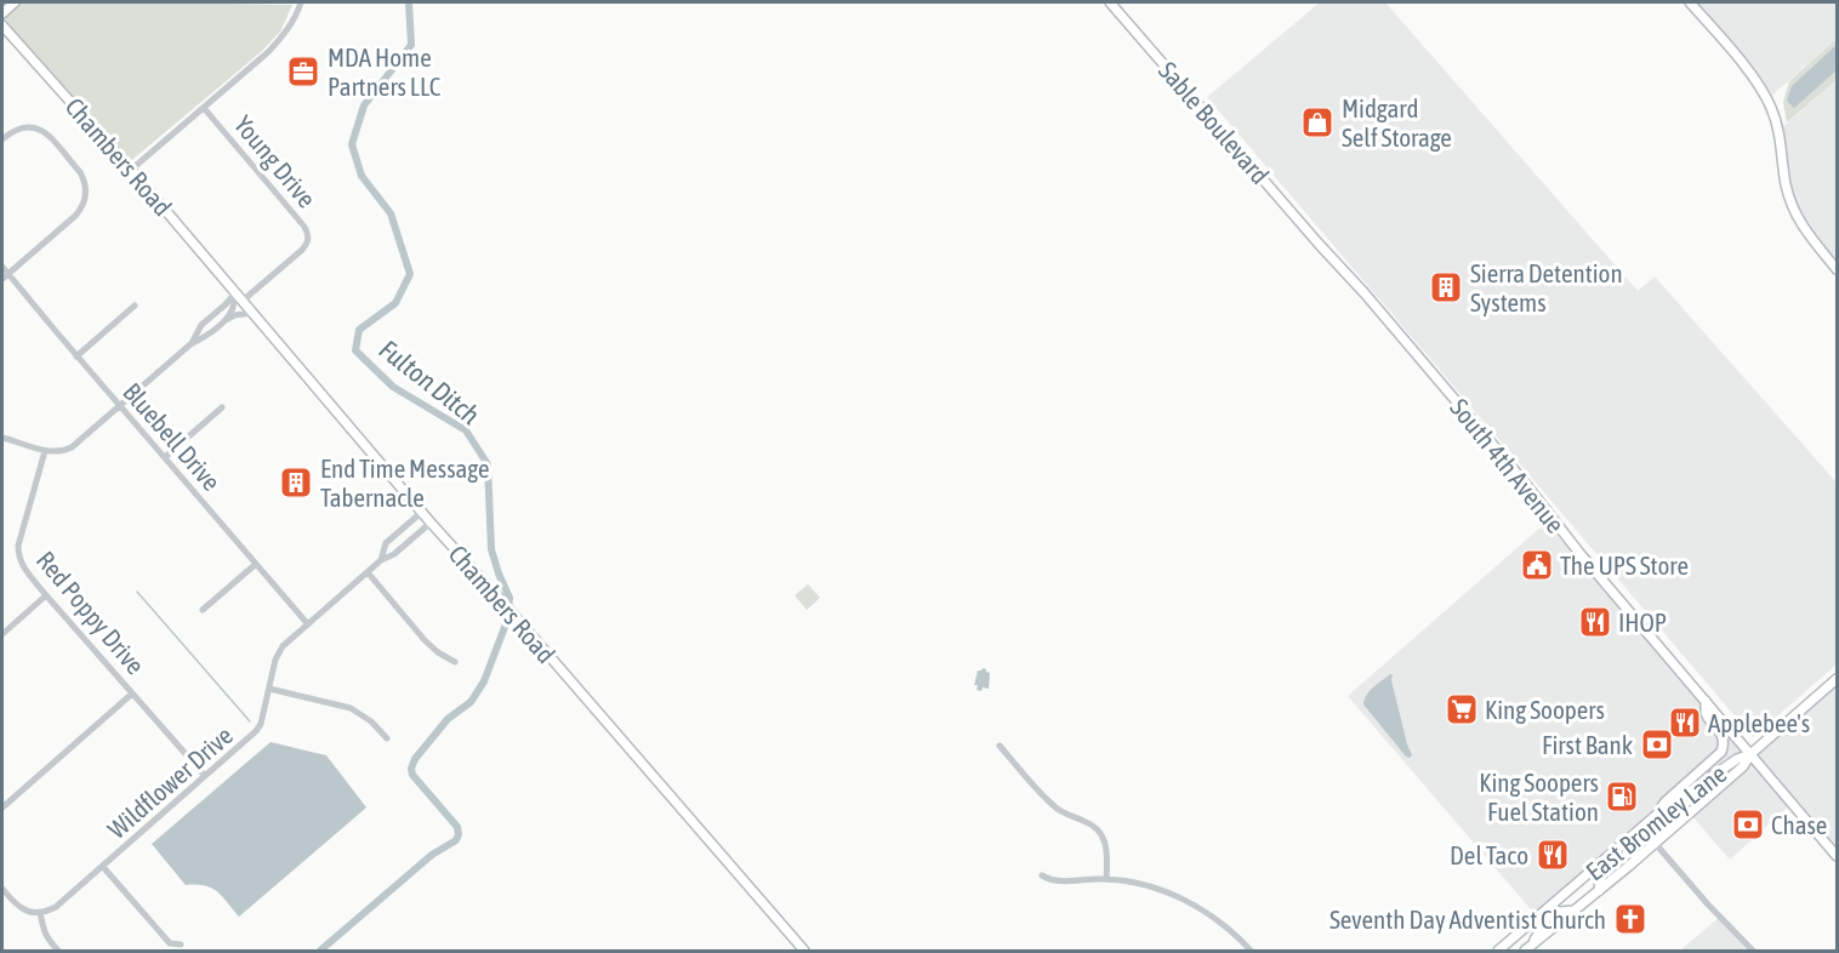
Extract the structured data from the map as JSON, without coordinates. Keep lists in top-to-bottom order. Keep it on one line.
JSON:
{"streets":{"main road":["Sable Boulevard","Chambers Road","South 4th Avenue","East Bromley Lane"],"street":["Young Drive","Bluebell Drive","Red Poppy Drive","Wildflower Drive"]},"crossings":[["Sable Boulevard","South 4th Avenue"],["Chambers Road","Young Drive"],["Chambers Road","Wildflower Drive"],["Bluebell Drive","Wildflower Drive"],["South 4th Avenue","East Bromley Lane"],["Red Poppy Drive","Wildflower Drive"]],"water":["Fulton Ditch"],"places":{"office":["MDA Home Partners LLC"],"shop":["Midgard Self Storage"],"building":["Sierra Detention Systems","End Time Message Tabernacle"],"public building":["The UPS Store"],"restaurant":["IHOP","Applebee's","Del Taco"],"supermarket":["King Soopers"],"bank":["First Bank","Chase"],"fuel station":["King Soopers Fuel Station"],"church":["Seventh Day Adventist Church"]}}
